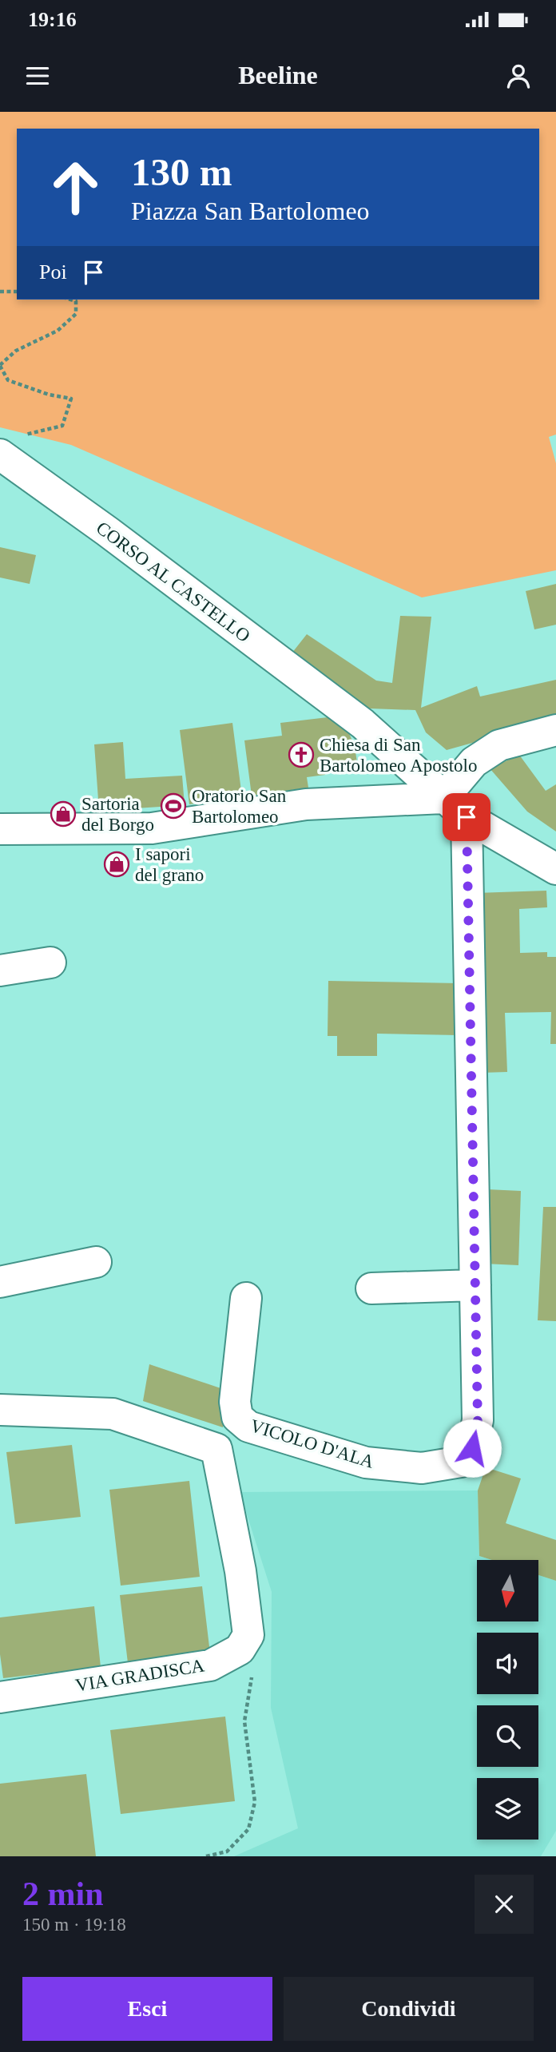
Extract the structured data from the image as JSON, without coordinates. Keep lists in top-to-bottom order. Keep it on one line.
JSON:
{"streets":{"street":["CORSO AL CASTELLO","VICOLO D'ALA","VIA GRADISCA"]},"crossings":[["CORSO AL CASTELLO","VICOLO D'ALA"]],"places":{"church":["Chiesa di San Bartolomeo Apostolo"],"sports":["Oratorio San Bartolomeo"],"shop":["Sartoria del Borgo","I sapori del grano"]},"north":"bottom","page":{"status":"19:16","header":"Beeline","turn":["130 m","Piazza San Bartolomeo"],"then":"Poi","heading":["2 min","150 m · 19:18"],"buttons":["Esci","Condividi"]}}
